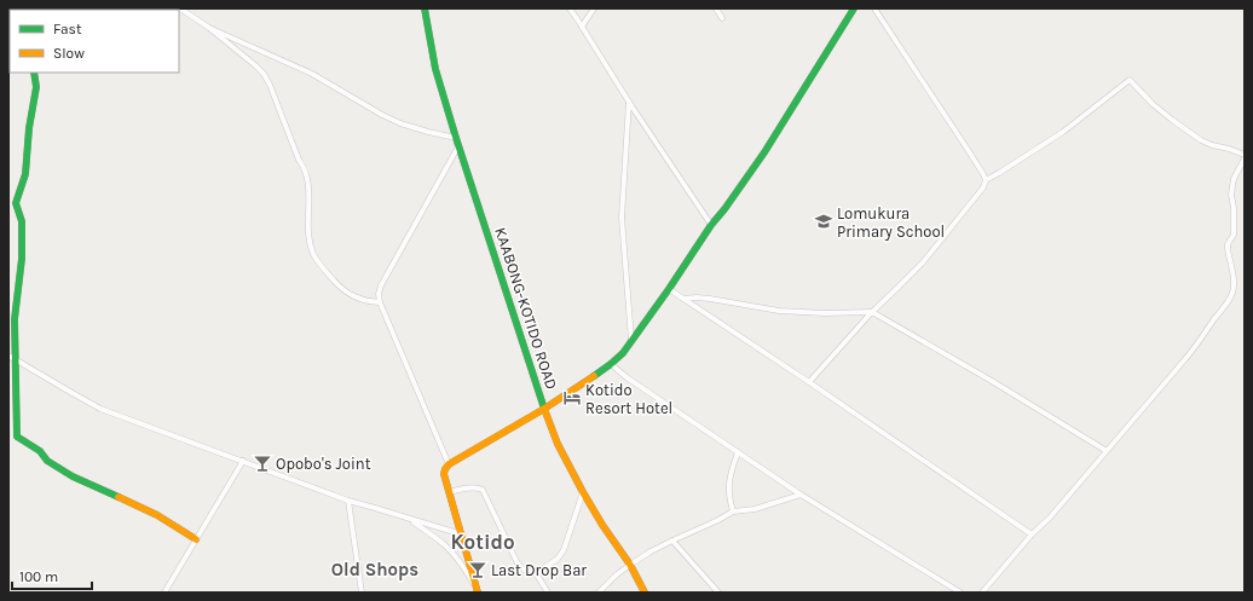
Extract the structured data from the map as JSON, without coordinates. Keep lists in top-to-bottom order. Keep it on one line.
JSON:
{"streets":{"street":["KAABONG-KOTIDO ROAD"]},"districts":["Kotido","Old Shops"],"places":{"school or university":["Lomukura Primary School"],"hotel":["Kotido Resort Hotel"],"bar":["Opobo's Joint","Last Drop Bar"]},"legend":["Fast","Slow"],"scale_bar":"100 m"}
